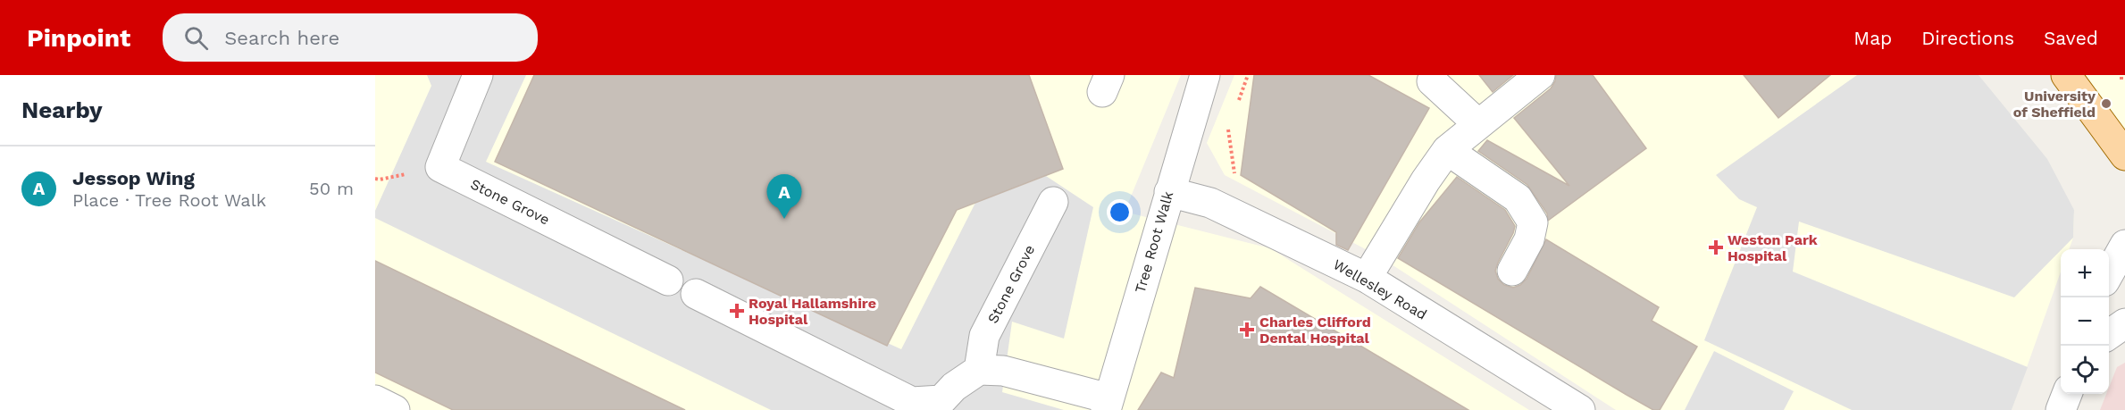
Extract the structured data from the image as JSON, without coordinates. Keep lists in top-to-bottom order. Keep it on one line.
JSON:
{"streets":{"street":["Stone Grove","Tree Root Walk","Wellesley Road"]},"crossings":[["Tree Root Walk","Wellesley Road"]],"places":{"other":["University of Sheffield"],"health":["Weston Park Hospital","Royal Hallamshire Hospital","Charles Clifford Dental Hospital"]},"page":{"header":"Pinpoint","search":"Search here","nav":["Map","Directions","Saved"],"heading":"Nearby","list":[{"mark":"A","name":"Jessop Wing","note":"Place · Tree Root Walk","value":"50 m"}],"pins":"A","map_buttons":["+","−"]}}
